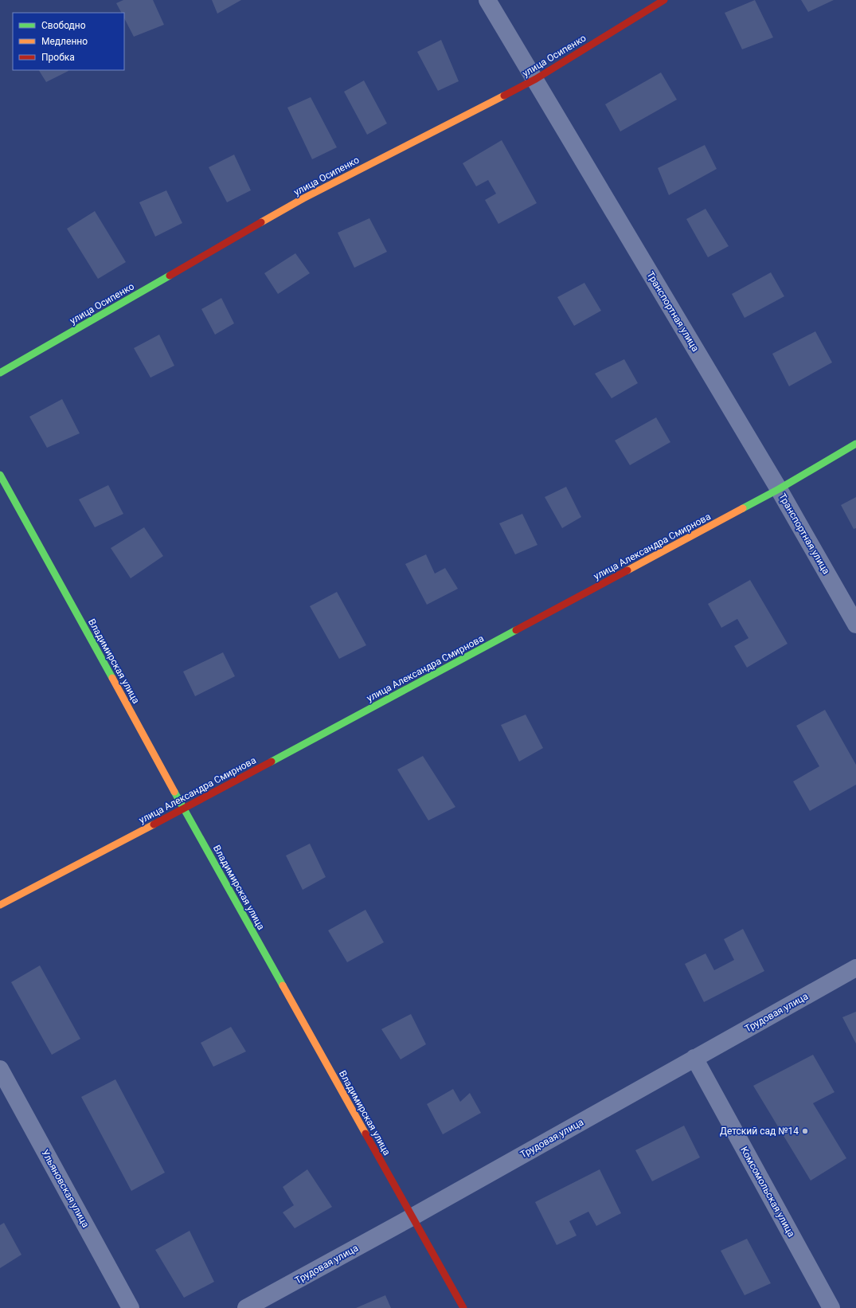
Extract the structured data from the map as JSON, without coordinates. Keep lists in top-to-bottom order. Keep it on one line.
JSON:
{"streets":{"street":["улица Осипенко","Транспортная улица","улица Александра Смирнова","Владимирская улица","Трудовая улица","Ульяновская улица","Комсомольская улица"]},"crossings":[["улица Осипенко","Транспортная улица"],["Транспортная улица","улица Александра Смирнова"],["улица Александра Смирнова","Владимирская улица"],["Владимирская улица","Трудовая улица"],["Трудовая улица","Комсомольская улица"]],"places":["Детский сад №14"],"legend":["Свободно","Медленно","Пробка"]}
